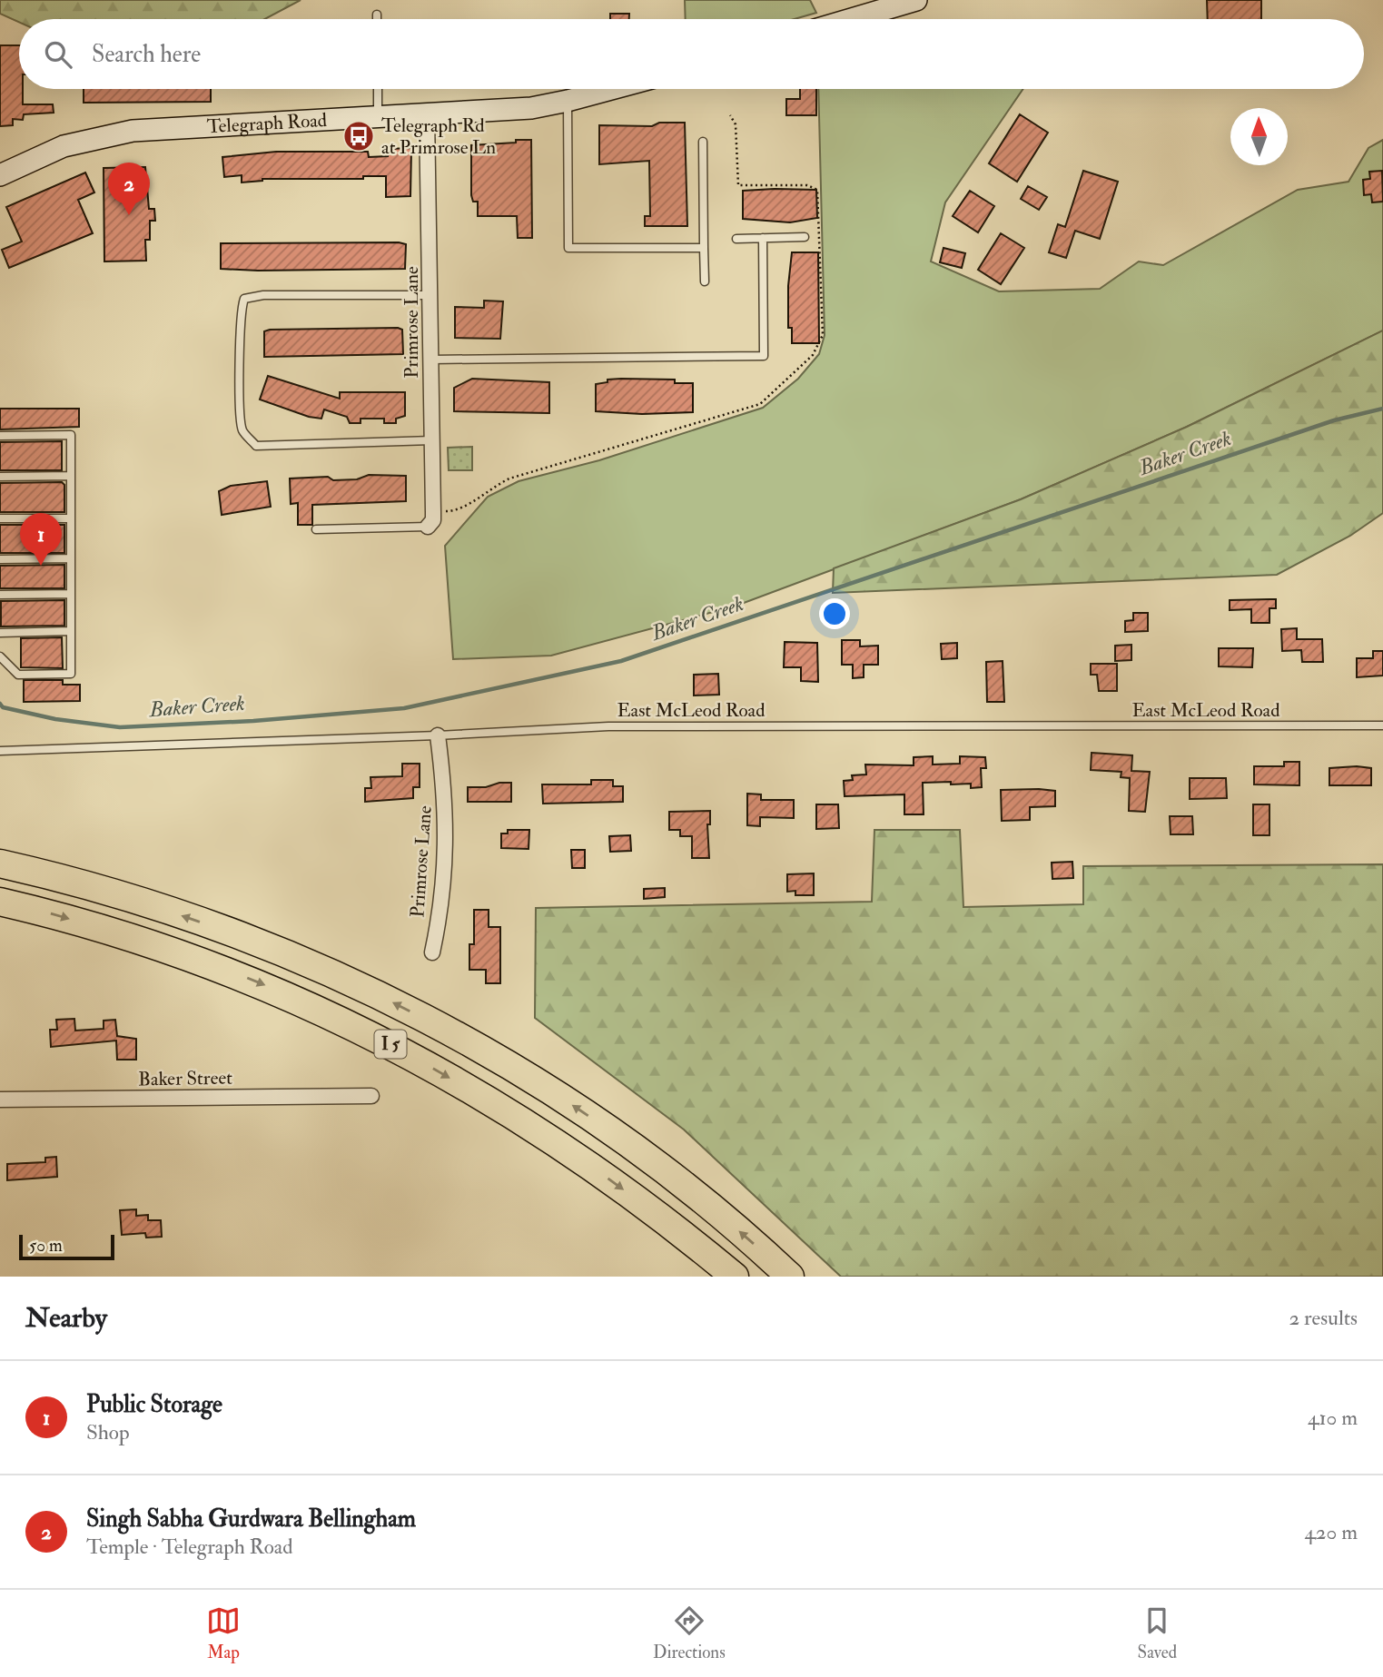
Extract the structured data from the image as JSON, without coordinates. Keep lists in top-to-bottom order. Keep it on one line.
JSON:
{"streets":{"highway":["I 5"],"street":["Telegraph Road","Primrose Lane","Baker Street"],"lane":["East McLeod Road"]},"crossings":[["Telegraph Road","Primrose Lane"],["Primrose Lane","East McLeod Road"]],"water":["Baker Creek"],"places":{"bus stop":["Telegraph Rd at Primrose Ln"]},"scale_bar":"50 m","north":"top","page":{"search":"Search here","pins":["2","1"],"scale":"50 m","heading":["Nearby","2 results"],"list":[{"mark":"1","name":"Public Storage","note":"Shop","value":"410 m"},{"mark":"2","name":"Singh Sabha Gurdwara Bellingham","note":"Temple · Telegraph Road","value":"420 m"}],"nav":["Map","Directions","Saved"]}}
